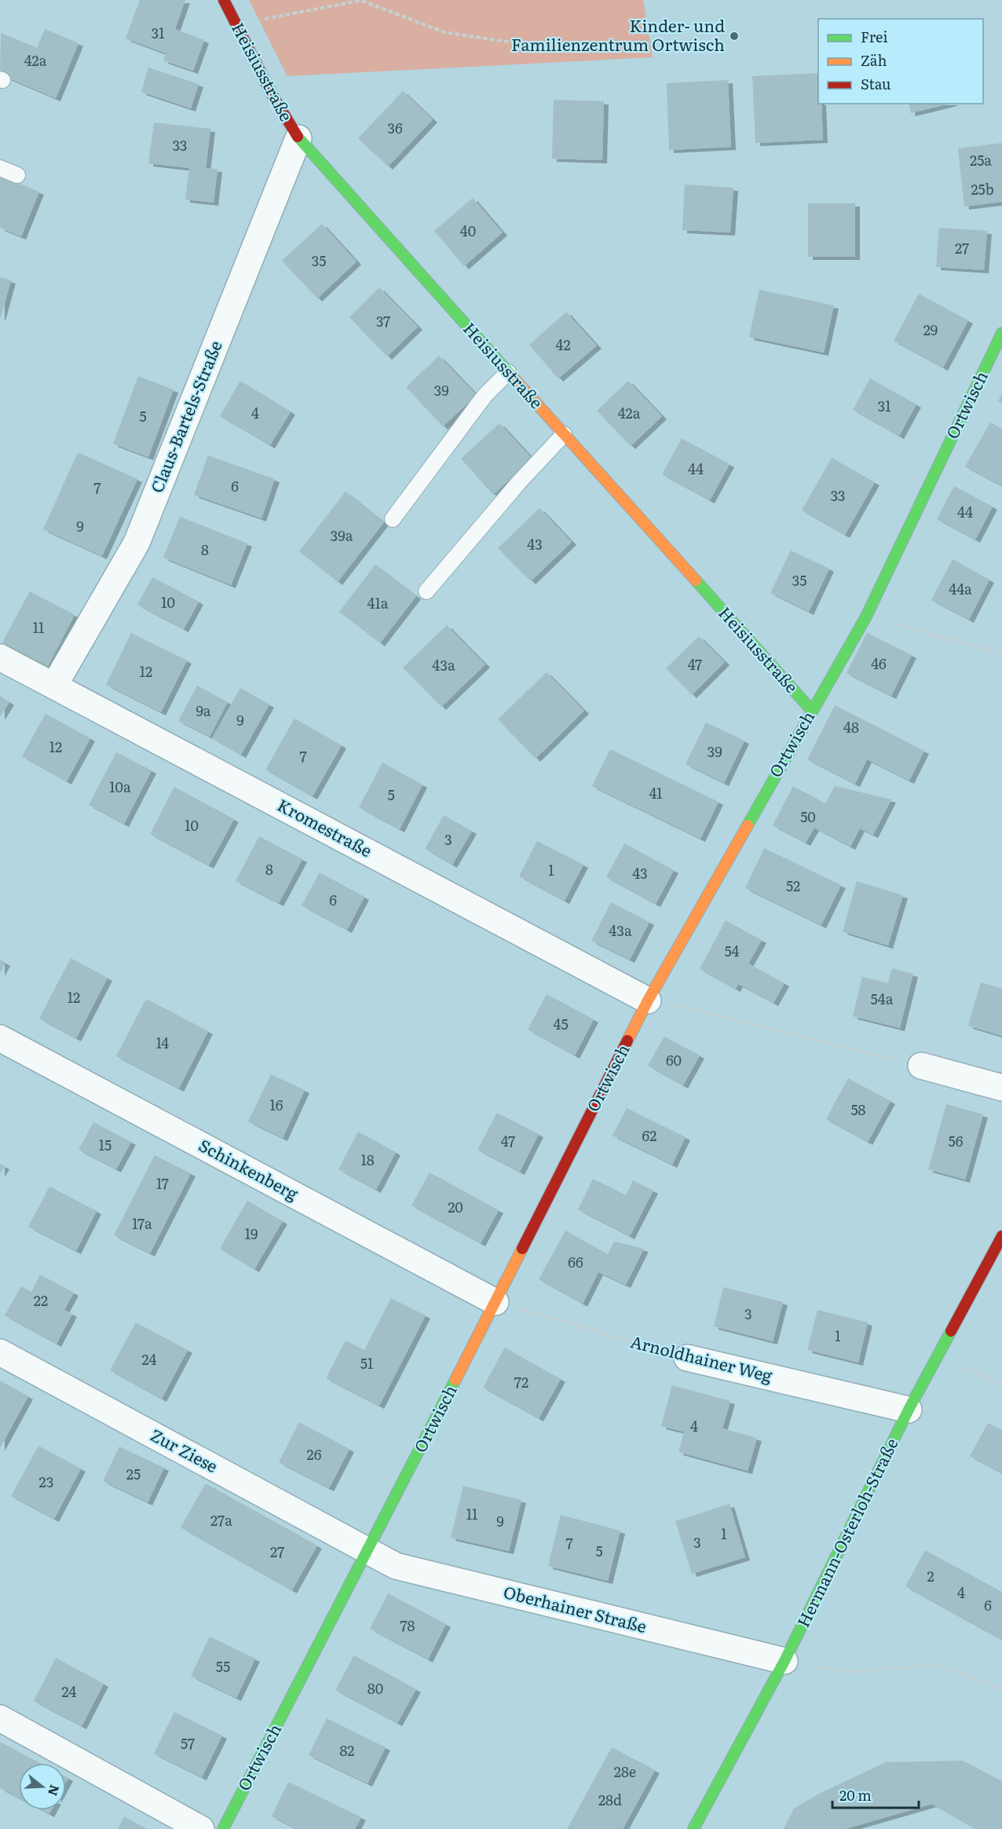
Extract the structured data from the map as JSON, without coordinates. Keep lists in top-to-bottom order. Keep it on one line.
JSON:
{"streets":{"street":["Heisiusstraße","Ortwisch","Claus-Bartels-Straße","Kromestraße","Schinkenberg","Arnoldhainer Weg","Zur Ziese","Hermann-Osterloh-Straße","Oberhainer Straße"]},"crossings":[["Heisiusstraße","Ortwisch"],["Heisiusstraße","Claus-Bartels-Straße"],["Ortwisch","Kromestraße"],["Ortwisch","Schinkenberg"],["Ortwisch","Arnoldhainer Weg"],["Ortwisch","Zur Ziese"],["Ortwisch","Oberhainer Straße"],["Claus-Bartels-Straße","Kromestraße"],["Schinkenberg","Arnoldhainer Weg"],["Arnoldhainer Weg","Hermann-Osterloh-Straße"],["Zur Ziese","Oberhainer Straße"],["Hermann-Osterloh-Straße","Oberhainer Straße"]],"places":["Kinder- und Familienzentrum Ortwisch"],"house_numbers":["31","42a","36","33","25a","25b","40","27","35","37","29","42","39","31","4","42a","5","44","6","7","33","44","9","39a","43","8","35","44a","10","41a","11","46","47","43a","12","9a","9","48","12","39","7","10a","41","5","50","10","3","8","1","43","52","6","43a","54","12","54a","45","14","60","16","58","62","47","56","15","18","17","20","17a","19","66","22","3","1","24","51","72","4","26","25","23","11","27a","9","1","3","7","5","27","2","4","6","78","55","80","24","57","82","28e","28d"],"legend":["Frei","Zäh","Stau"],"scale_bar":"20 m","north":"right"}
